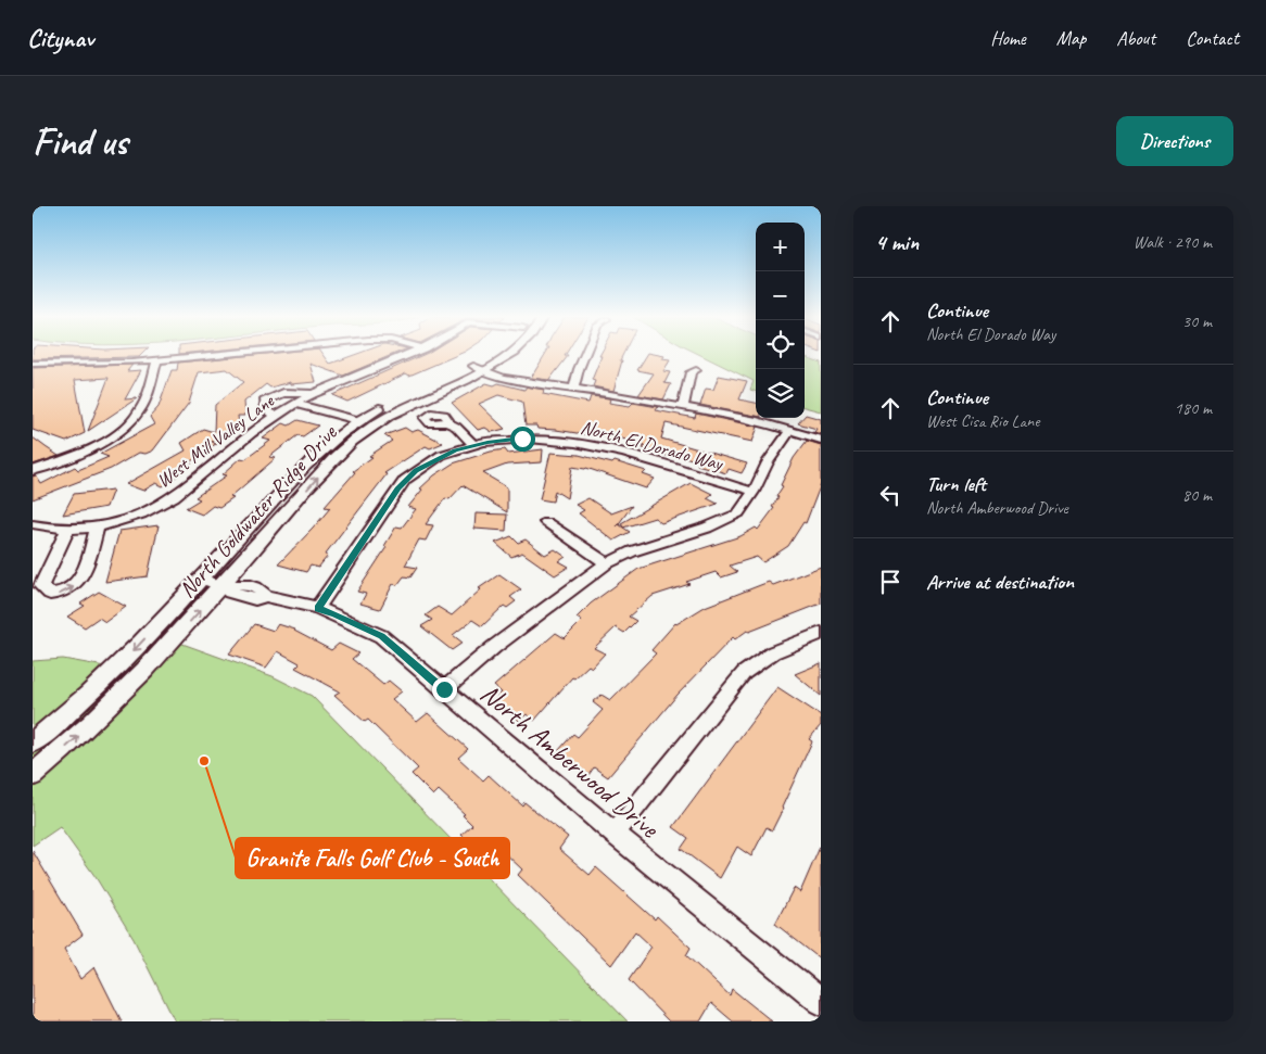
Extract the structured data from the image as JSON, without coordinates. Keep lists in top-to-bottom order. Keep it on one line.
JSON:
{"streets":{"street":["West Mill Valley Lane","North El Dorado Way","North Goldwater Ridge Drive","North Amberwood Drive"]},"crossings":[["North El Dorado Way","North Amberwood Drive"],["North Goldwater Ridge Drive","North Amberwood Drive"]],"places":["Granite Falls Golf Club - South"],"page":{"header":"Citynav","nav":["Home","Map","About","Contact"],"buttons":"Directions","title":"Find us","heading":["4 min","Walk · 290 m"],"map_buttons":["+","−"],"list":[["Continue","North El Dorado Way","30 m"],["Continue","West Cisa Rio Lane","180 m"],["Turn left","North Amberwood Drive","80 m"],"Arrive at destination"]}}
